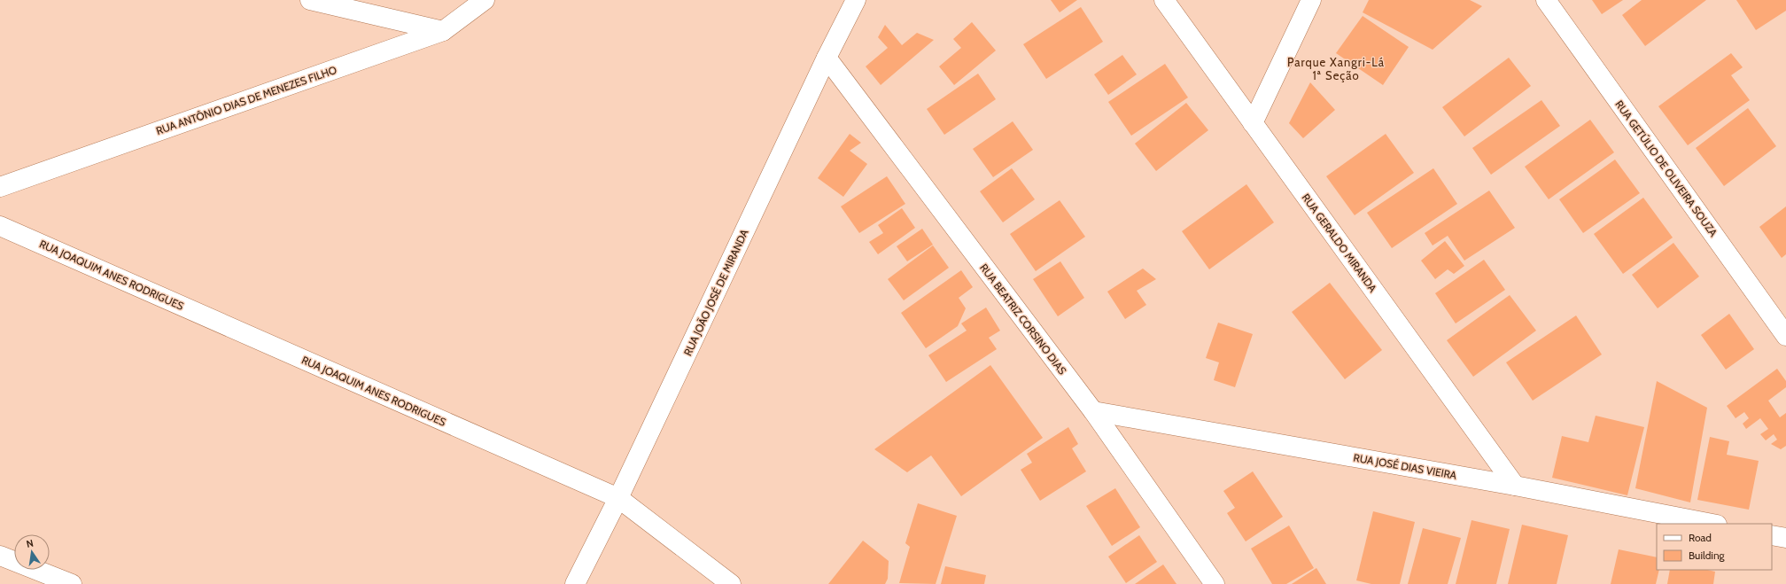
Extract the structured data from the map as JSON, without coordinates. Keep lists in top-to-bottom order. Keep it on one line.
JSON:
{"streets":{"street":["RUA ANTÔNIO DIAS DE MENEZES FILHO","RUA GETÚLIO DE OLIVEIRA SOUZA","RUA GERALDO MIRANDA","RUA JOAQUIM ANES RODRIGUES","RUA JOÃO JOSÉ DE MIRANDA","RUA BEATRIZ CORSINO DIAS","RUA JOSÉ DIAS VIEIRA"]},"crossings":[["RUA GERALDO MIRANDA","RUA JOSÉ DIAS VIEIRA"],["RUA JOAQUIM ANES RODRIGUES","RUA JOÃO JOSÉ DE MIRANDA"],["RUA JOÃO JOSÉ DE MIRANDA","RUA BEATRIZ CORSINO DIAS"],["RUA BEATRIZ CORSINO DIAS","RUA JOSÉ DIAS VIEIRA"]],"districts":["Parque Xangri-Lá 1ª Seção"],"legend":["Road","Building"],"north":"top"}
